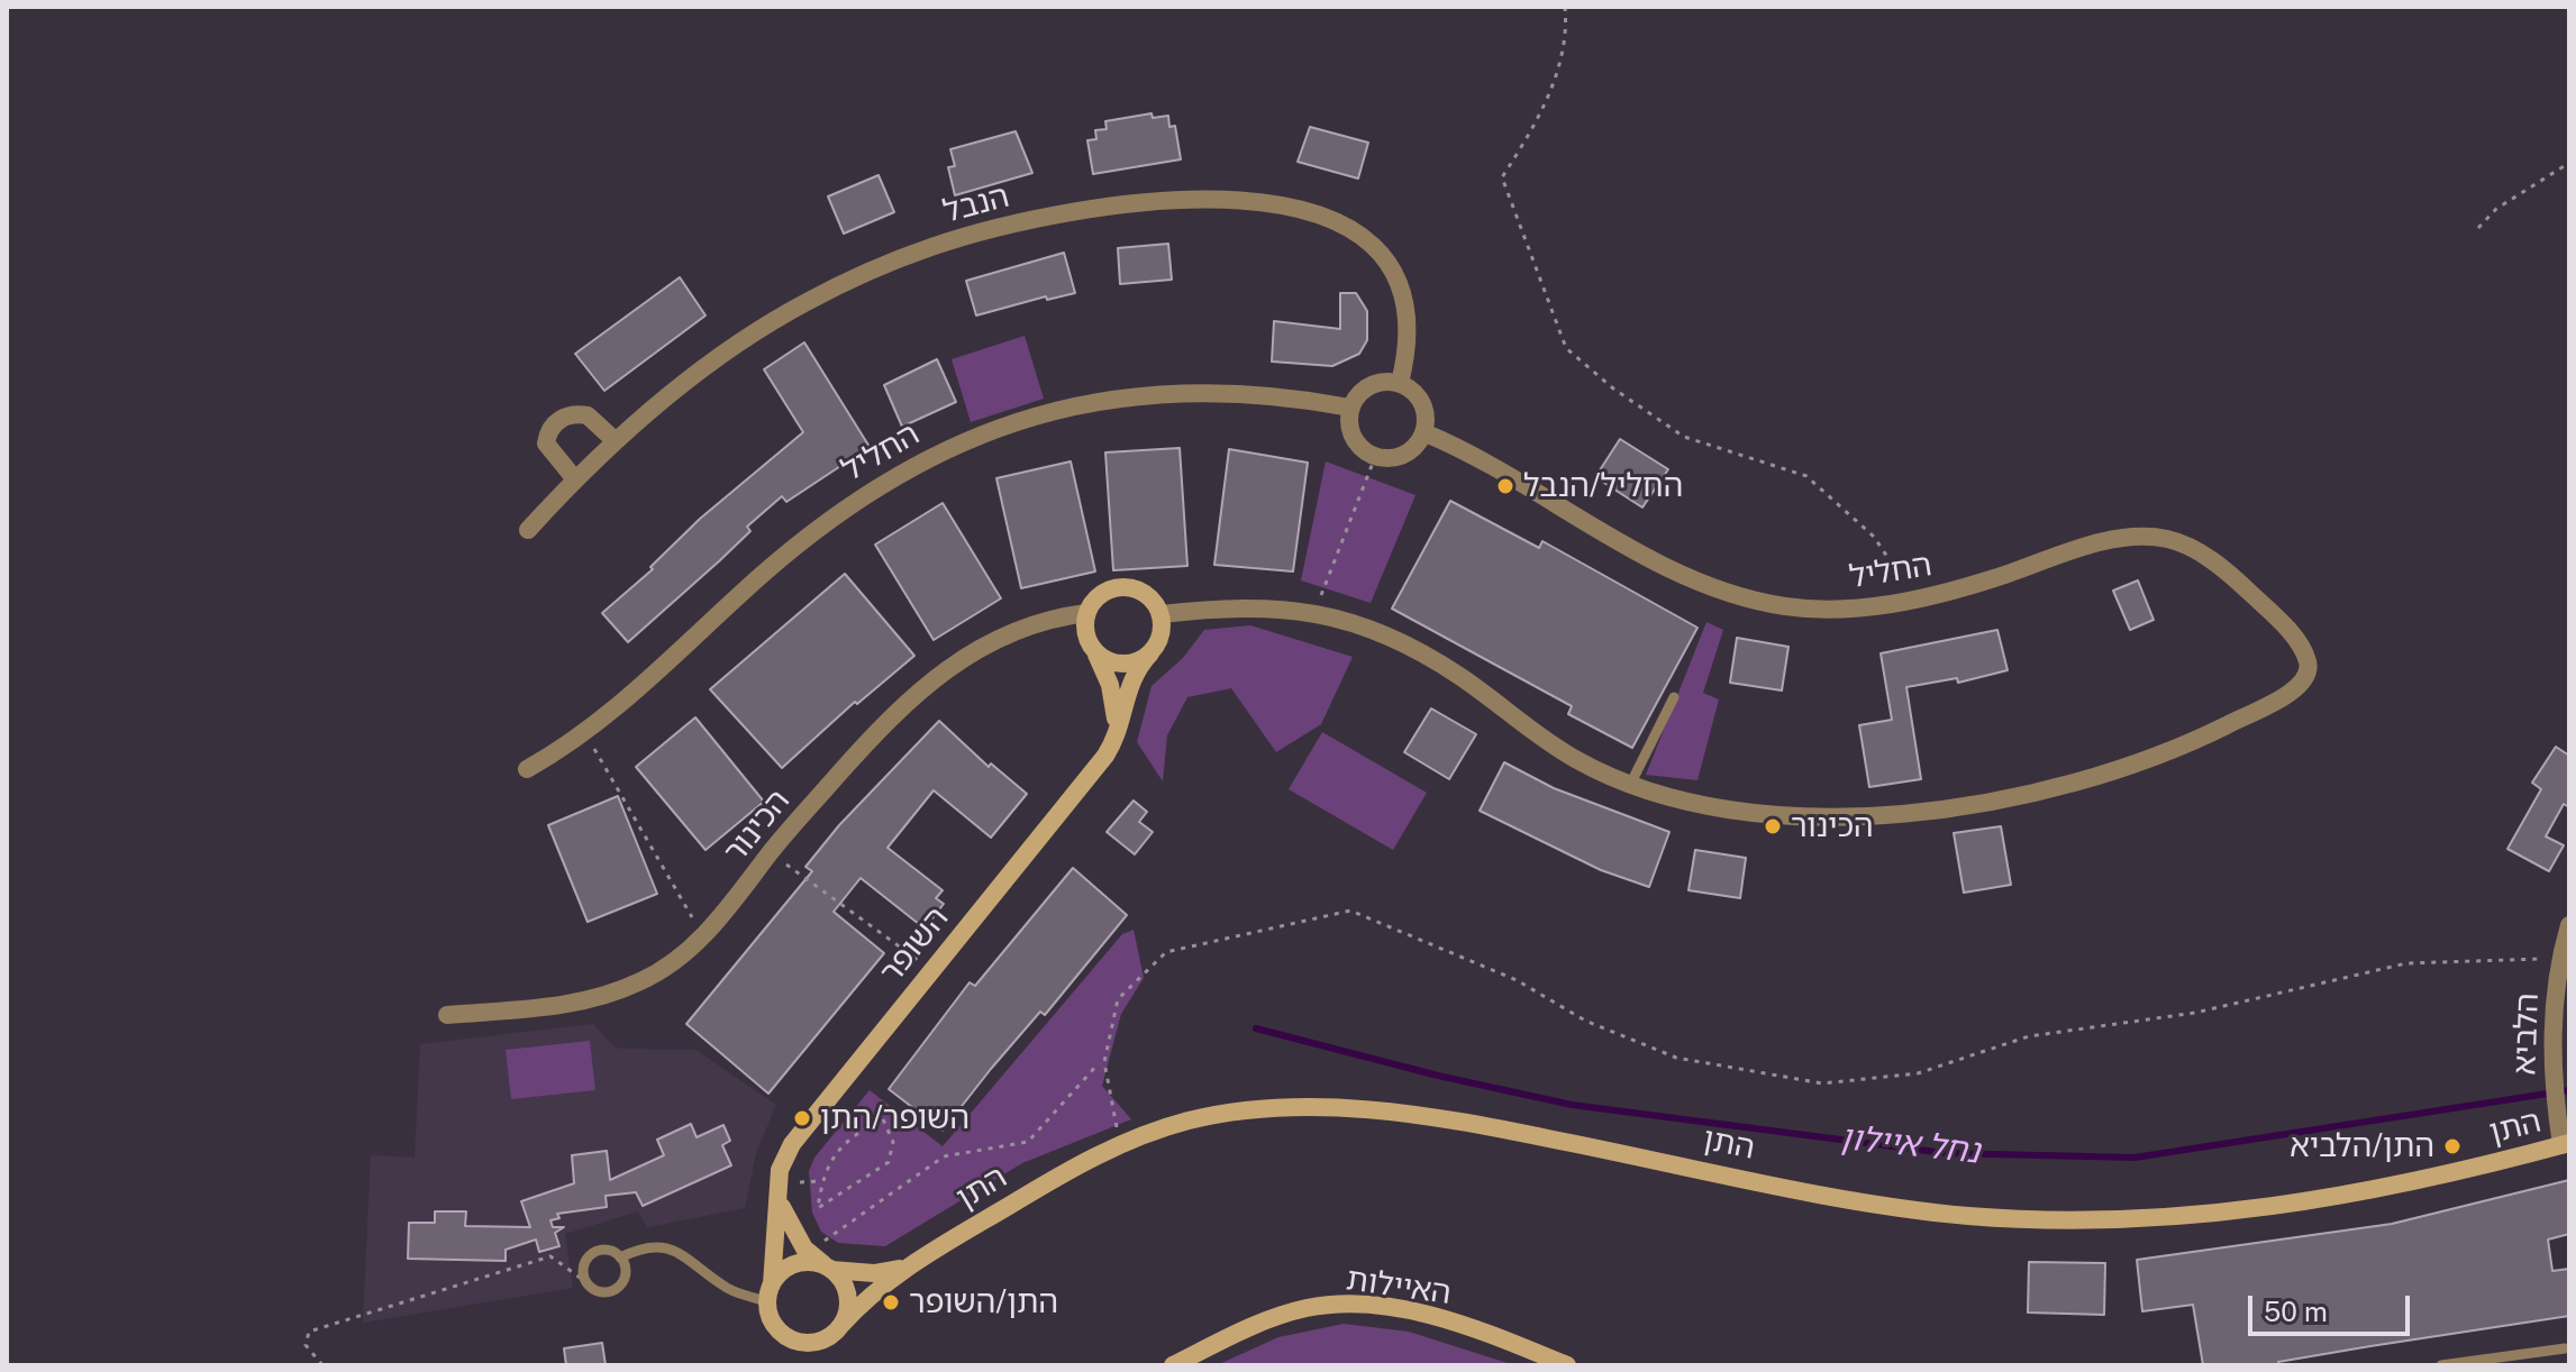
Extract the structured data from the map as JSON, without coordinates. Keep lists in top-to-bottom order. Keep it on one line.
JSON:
{"streets":{"street":["הנבל","החליל","הכינור","השופר","הלביא","התן","האיילות"]},"crossings":[["הנבל","החליל"],["הכינור","השופר"],["השופר","התן"],["הלביא","התן"]],"water":["נחל איילון"],"places":["החליל/הנבל","הכינור","השופר/התן","התן/הלביא","התן/השופר"],"scale_bar":"50 m"}
